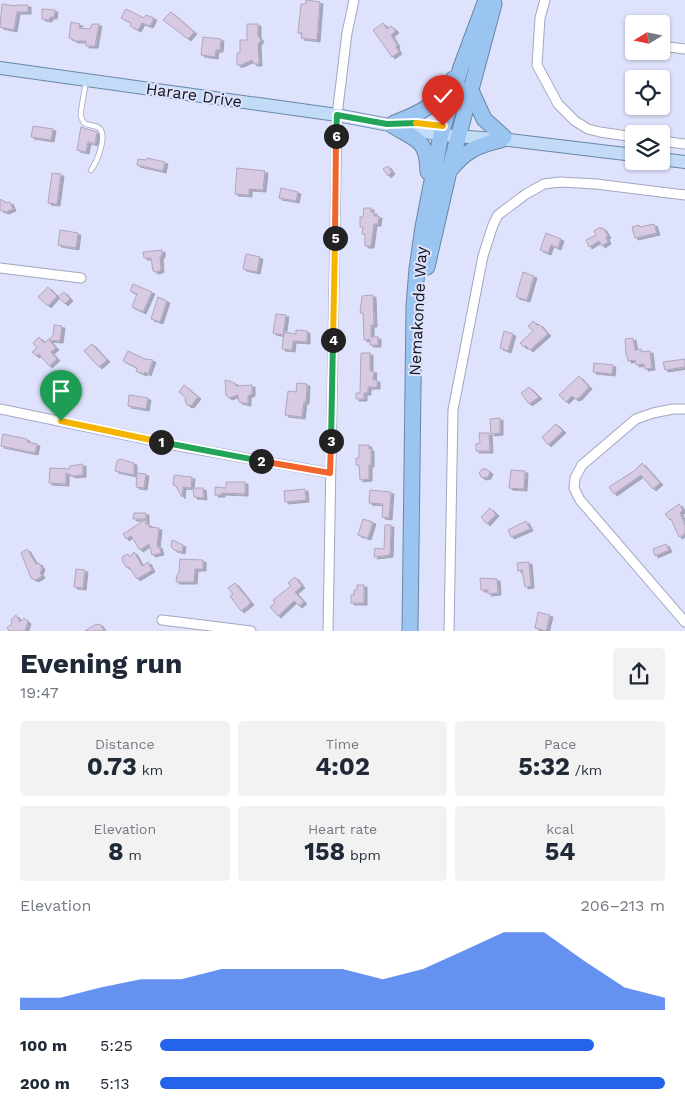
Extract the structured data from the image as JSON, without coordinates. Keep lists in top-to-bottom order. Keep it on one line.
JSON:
{"streets":{"highway":["Nemakonde Way"],"main road":["Harare Drive"]},"crossings":[["Harare Drive","Nemakonde Way"]],"north":"left","page":{"pins":["6","5","4","3","1","2"],"heading":["Evening run","19:47"],"stats":[["Distance","0.73 km"],["Time","4:02"],["Pace","5:32 /km"],["Elevation","8 m"],["Heart rate","158 bpm"],["kcal","54"]],"chart":["Elevation","206–213 m"],"list":[{"name":"100 m","note":"5:25"},{"name":"200 m","note":"5:13"}]}}
